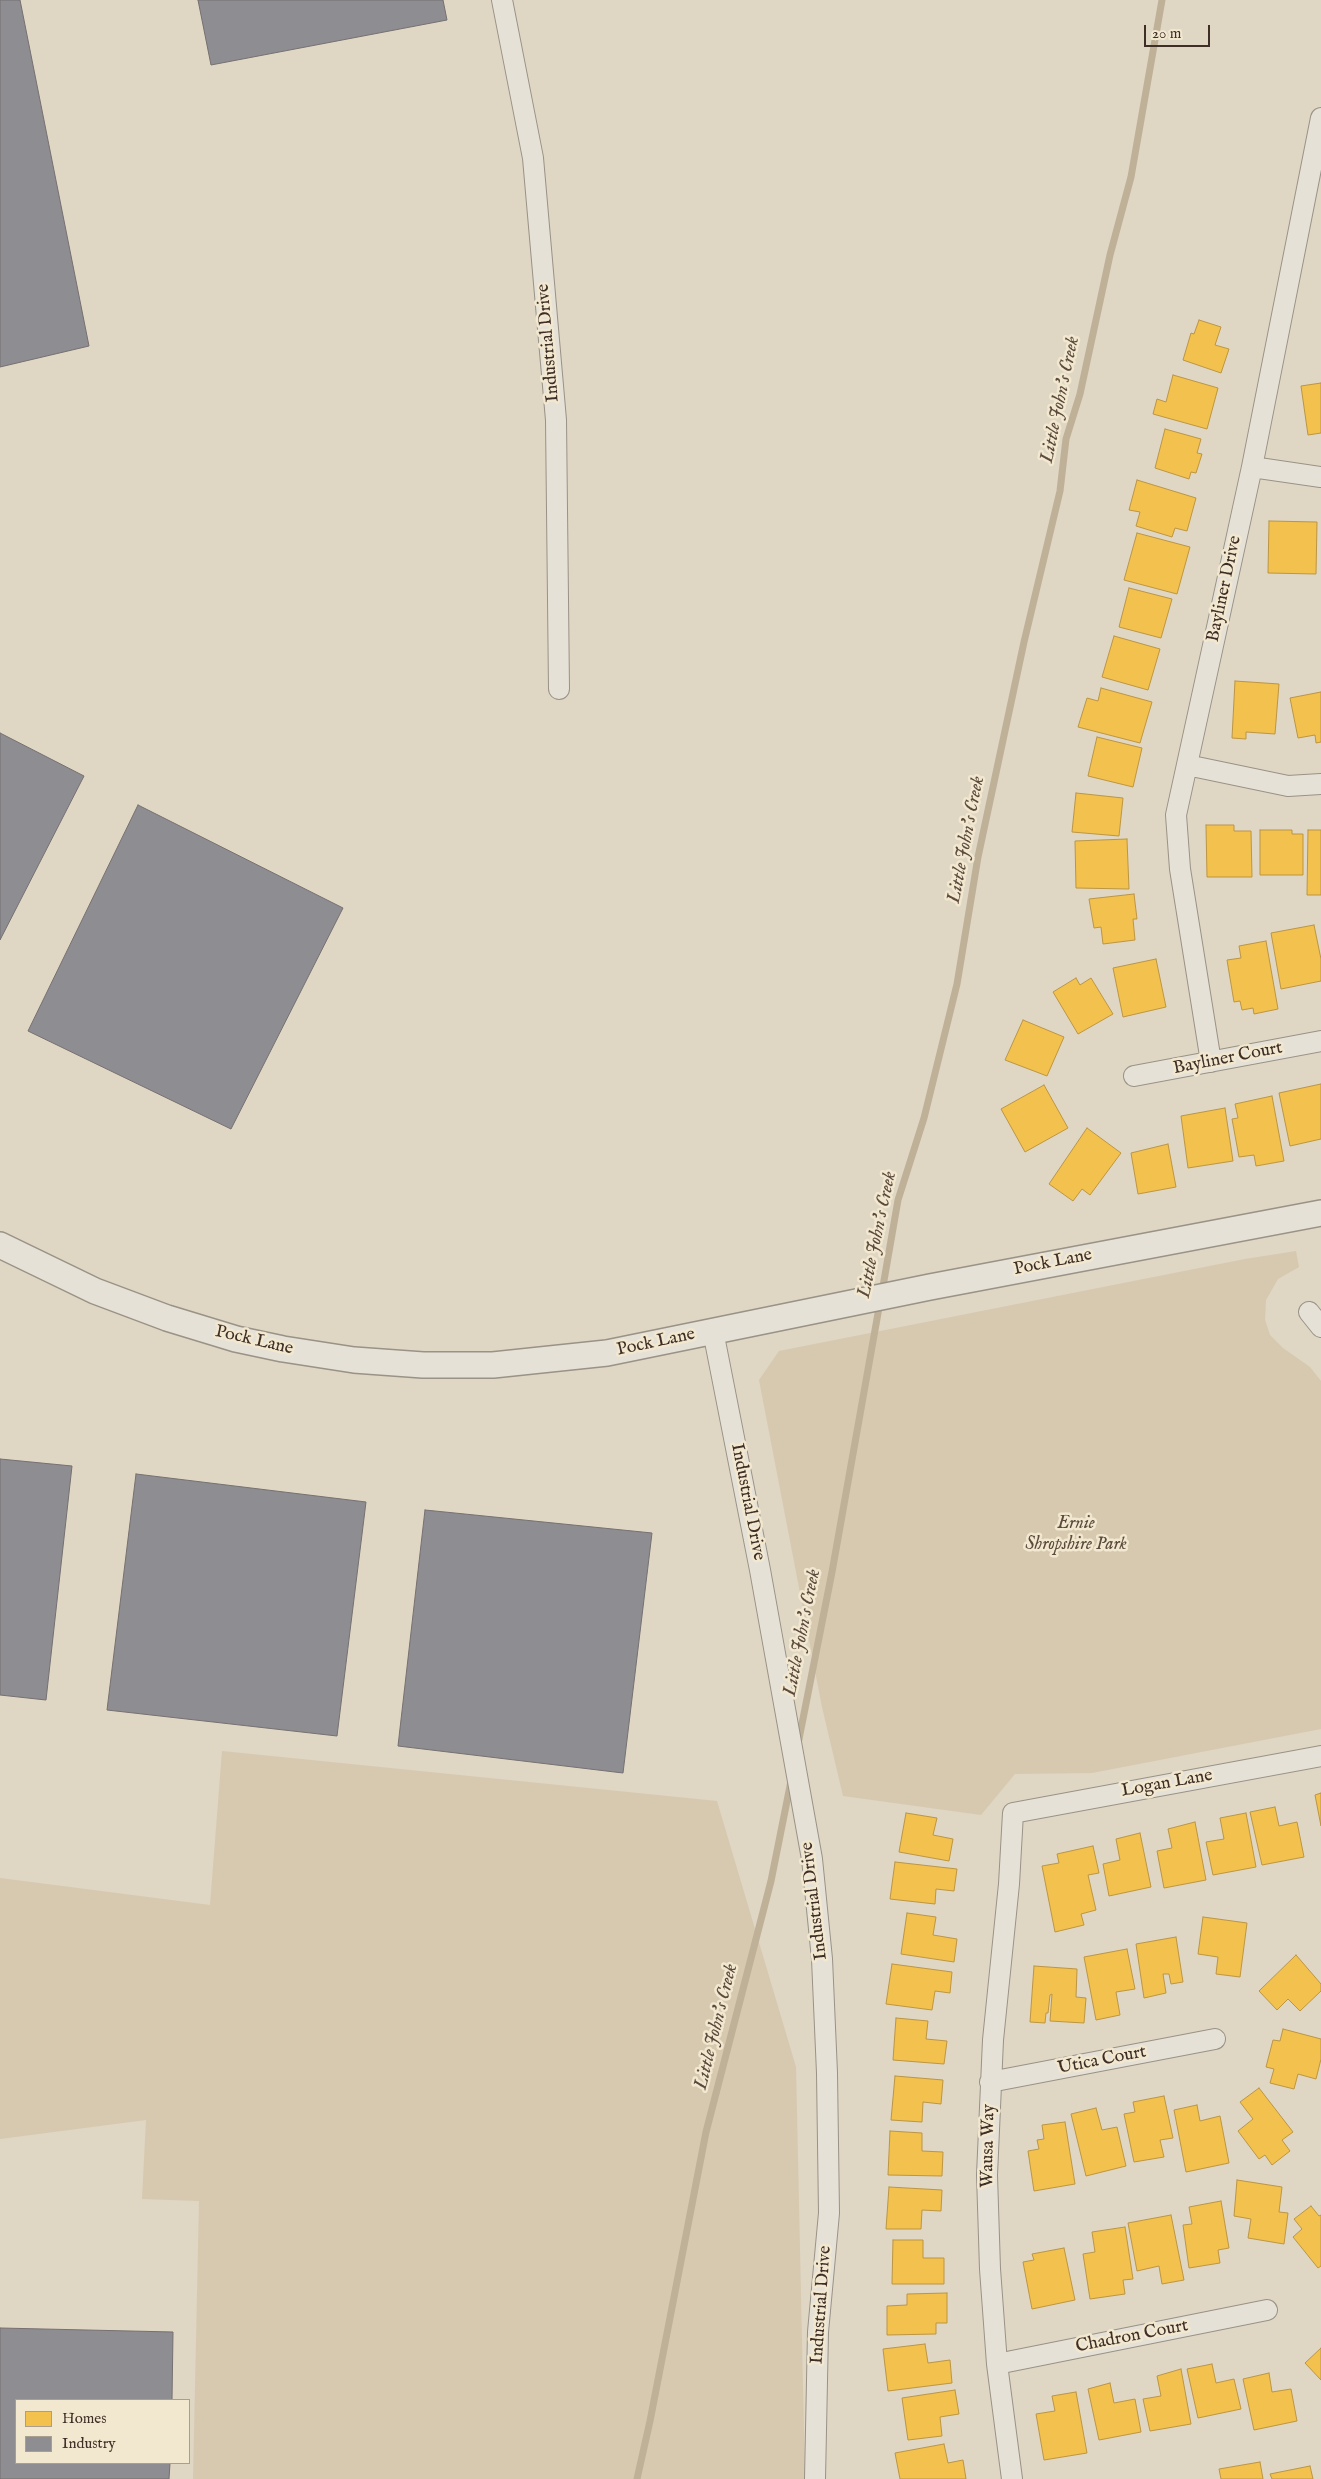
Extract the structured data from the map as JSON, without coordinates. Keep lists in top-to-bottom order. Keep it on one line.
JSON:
{"streets":{"street":["Industrial Drive","Bayliner Drive","Bayliner Court","Pock Lane","Logan Lane","Utica Court","Wausa Way","Chadron Court"]},"crossings":[["Industrial Drive","Pock Lane"],["Bayliner Drive","Bayliner Court"],["Logan Lane","Wausa Way"],["Utica Court","Wausa Way"],["Wausa Way","Chadron Court"]],"water":["Little John's Creek"],"parks":["Ernie Shropshire Park"],"legend":["Homes","Industry"],"scale_bar":"20 m"}
